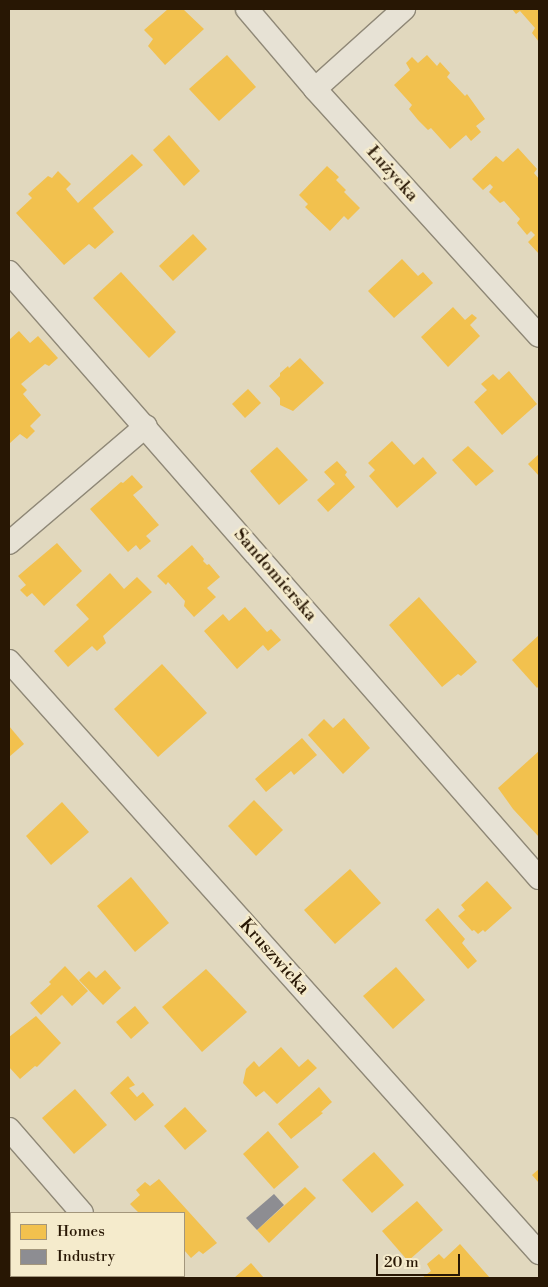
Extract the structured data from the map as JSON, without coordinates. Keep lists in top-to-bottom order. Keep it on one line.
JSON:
{"streets":{"street":["Łużycka","Sandomierska","Kruszwicka"]},"legend":["Homes","Industry"],"scale_bar":"20 m"}
